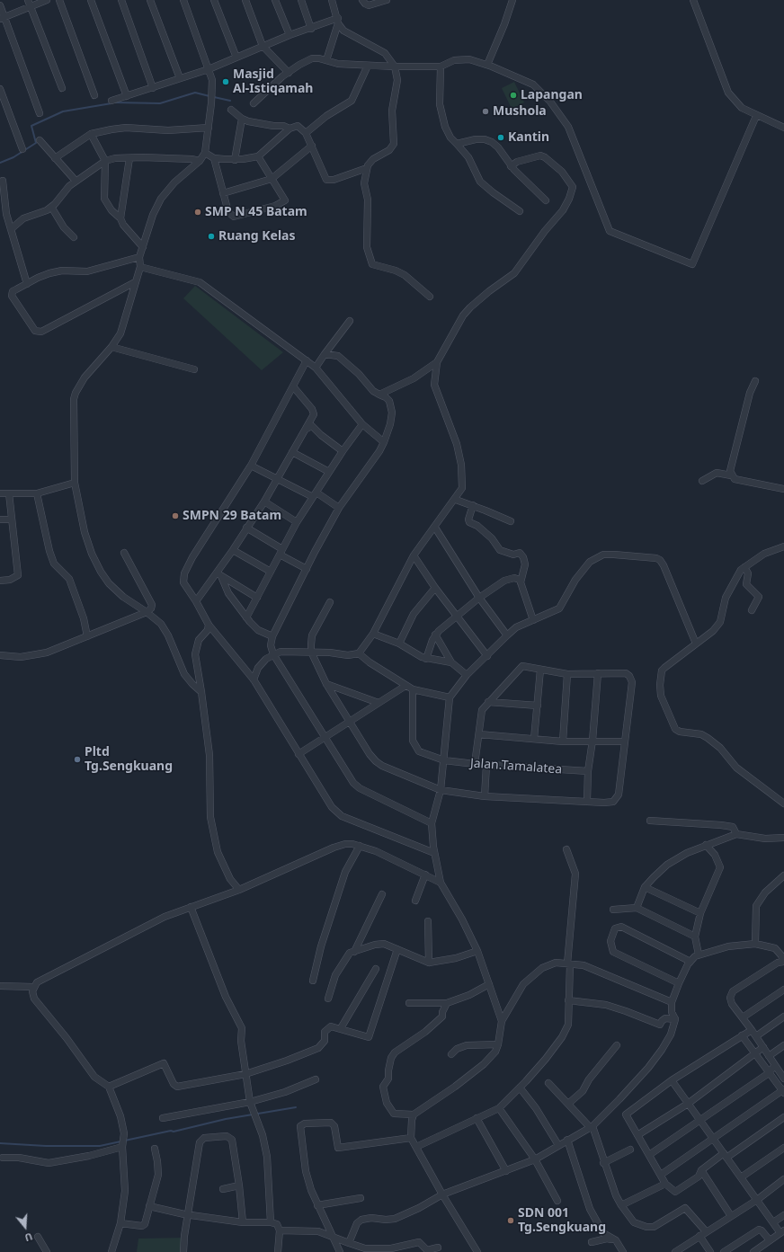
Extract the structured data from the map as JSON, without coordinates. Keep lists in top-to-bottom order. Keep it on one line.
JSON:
{"streets":{"street":["Jalan.Tamalatea"]},"places":["Masjid Al-Istiqamah","Lapangan","Mushola","Kantin","SMP N 45 Batam","Ruang Kelas","SMPN 29 Batam","Pltd Tg.Sengkuang","SDN 001 Tg.Sengkuang"],"north":"bottom"}
